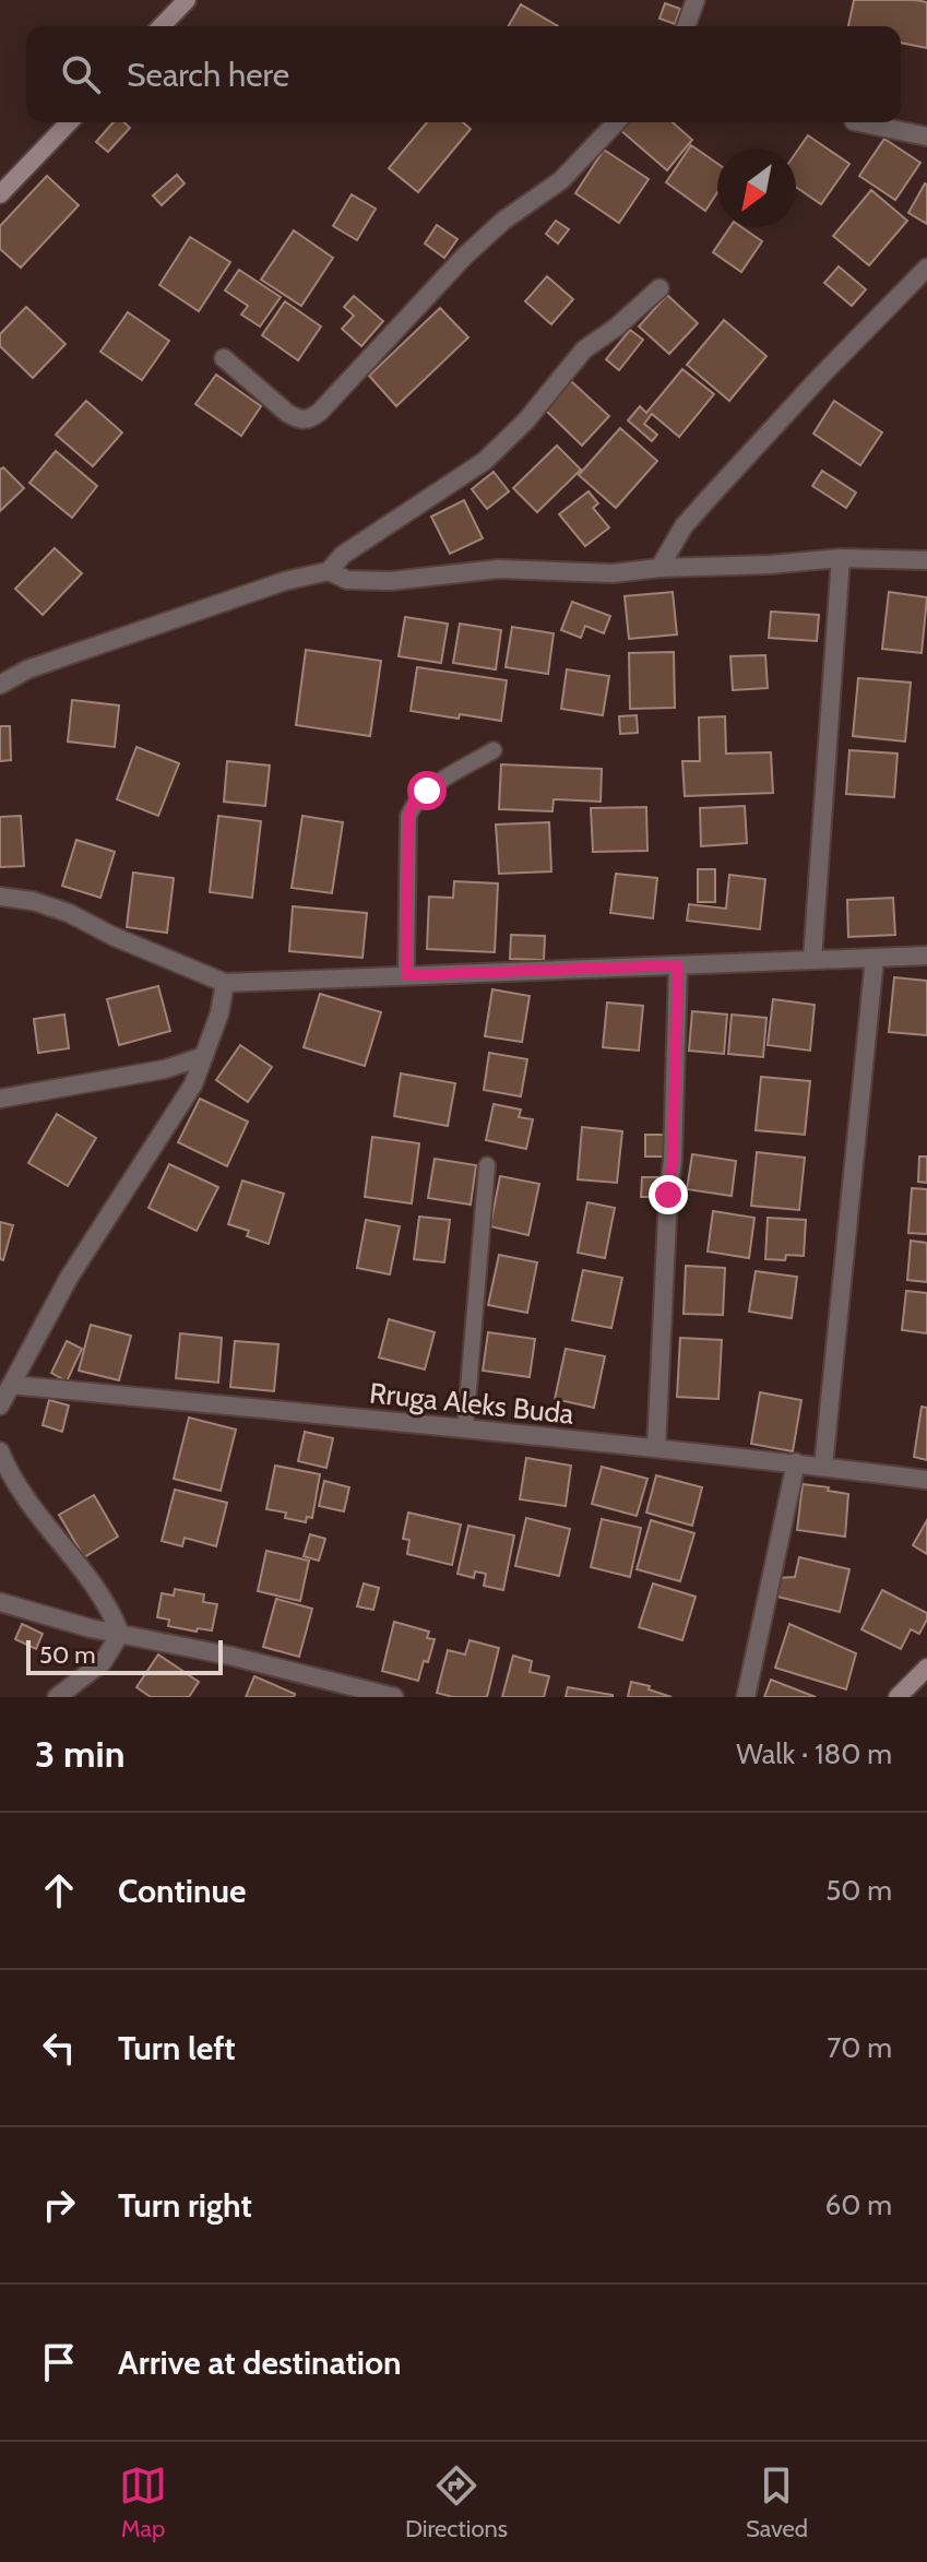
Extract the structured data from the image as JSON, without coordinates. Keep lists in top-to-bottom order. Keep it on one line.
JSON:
{"streets":{"street":["Rruga Aleks Buda"]},"scale_bar":"50 m","north":"bottom left","page":{"search":"Search here","scale":"50 m","heading":["3 min","Walk · 180 m"],"list":[["Continue","50 m"],["Turn left","70 m"],["Turn right","60 m"],"Arrive at destination"],"nav":["Map","Directions","Saved"]}}
